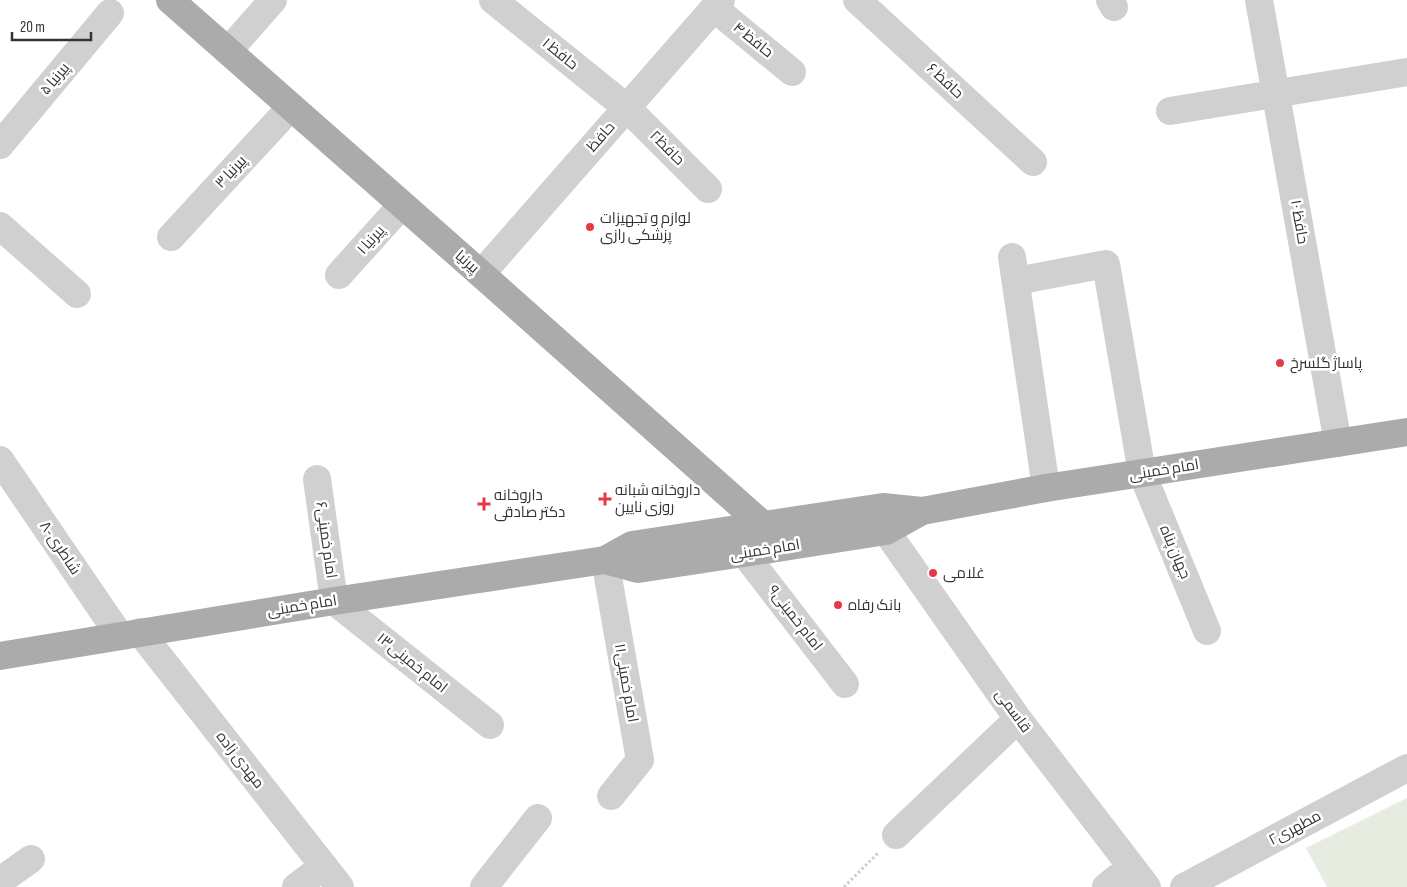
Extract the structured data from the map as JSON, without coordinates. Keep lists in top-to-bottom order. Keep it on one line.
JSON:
{"streets":{"main road":["پیرنیا","امام خمینی"],"street":["حافظ ۴","حافظ ۱","پیرنیا ۵","حافظ ۶","حافظ","حافظ۲","پیرنیا ۳","حافظ ۱۰","پیرنیا ۱","امام خمینی۶","۸-شاطری","جهان پناه","امام خمینی۹","امام خمینی۱۳","امام خمینی۱۱","قاسمی","مهدی زاده","مطهری۲"]},"crossings":[["حافظ ۴","حافظ"],["حافظ ۱","حافظ"],["حافظ ۱","حافظ۲"],["حافظ","حافظ۲"],["حافظ","پیرنیا"],["پیرنیا ۳","پیرنیا"],["حافظ ۱۰","امام خمینی"],["پیرنیا ۱","پیرنیا"],["پیرنیا","امام خمینی"],["امام خمینی","امام خمینی۶"],["امام خمینی","۸-شاطری"],["امام خمینی","جهان پناه"],["امام خمینی","امام خمینی۹"],["امام خمینی","امام خمینی۱۳"],["امام خمینی","امام خمینی۱۱"],["امام خمینی","قاسمی"],["امام خمینی","مهدی زاده"],["امام خمینی۶","امام خمینی۱۳"],["۸-شاطری","مهدی زاده"]],"places":{"other":["لوازم و تجهیزات پزشکی رازی","پاساژ گلسرخ","غلامی","بانک رفاه"],"health":["داروخانه شبانه روزی نایین","داروخانه دکتر صادقی"]},"scale_bar":"20 m"}
